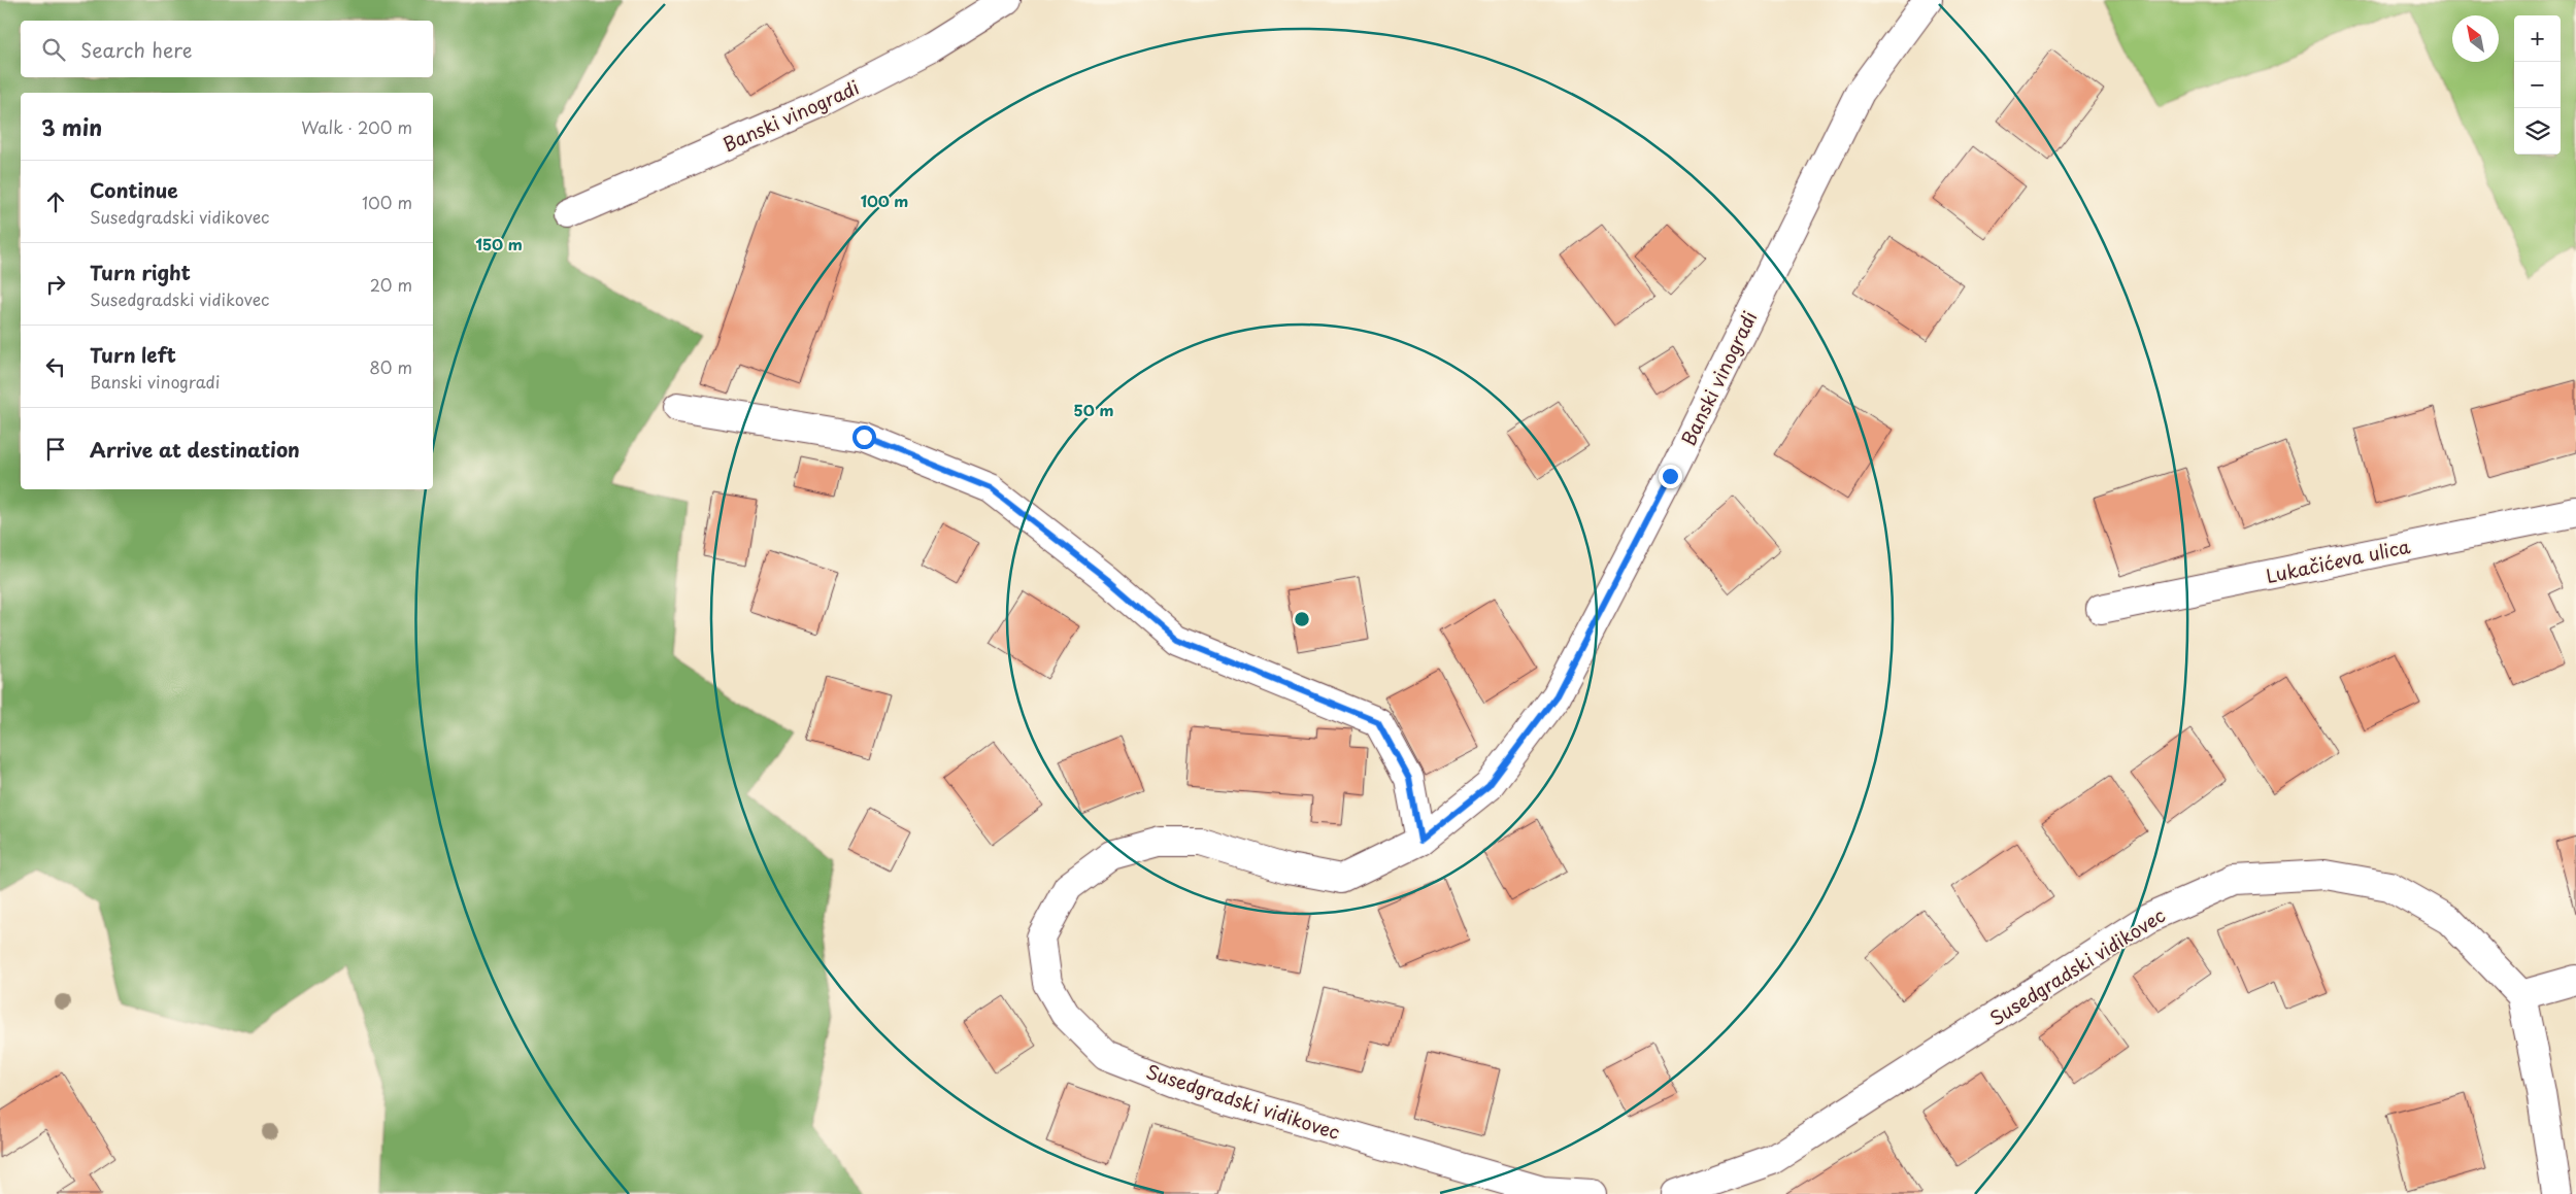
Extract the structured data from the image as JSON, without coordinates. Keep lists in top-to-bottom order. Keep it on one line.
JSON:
{"streets":{"street":["Banski vinogradi","Lukačićeva ulica","Susedgradski vidikovec"]},"crossings":[["Banski vinogradi","Susedgradski vidikovec"]],"north":"top left","page":{"map_buttons":["+","−"],"search":"Search here","heading":["3 min","Walk · 200 m"],"list":[["Continue","Susedgradski vidikovec","100 m"],["Turn right","Susedgradski vidikovec","20 m"],["Turn left","Banski vinogradi","80 m"],"Arrive at destination"]},"rings":["100 m","150 m","50 m"]}
